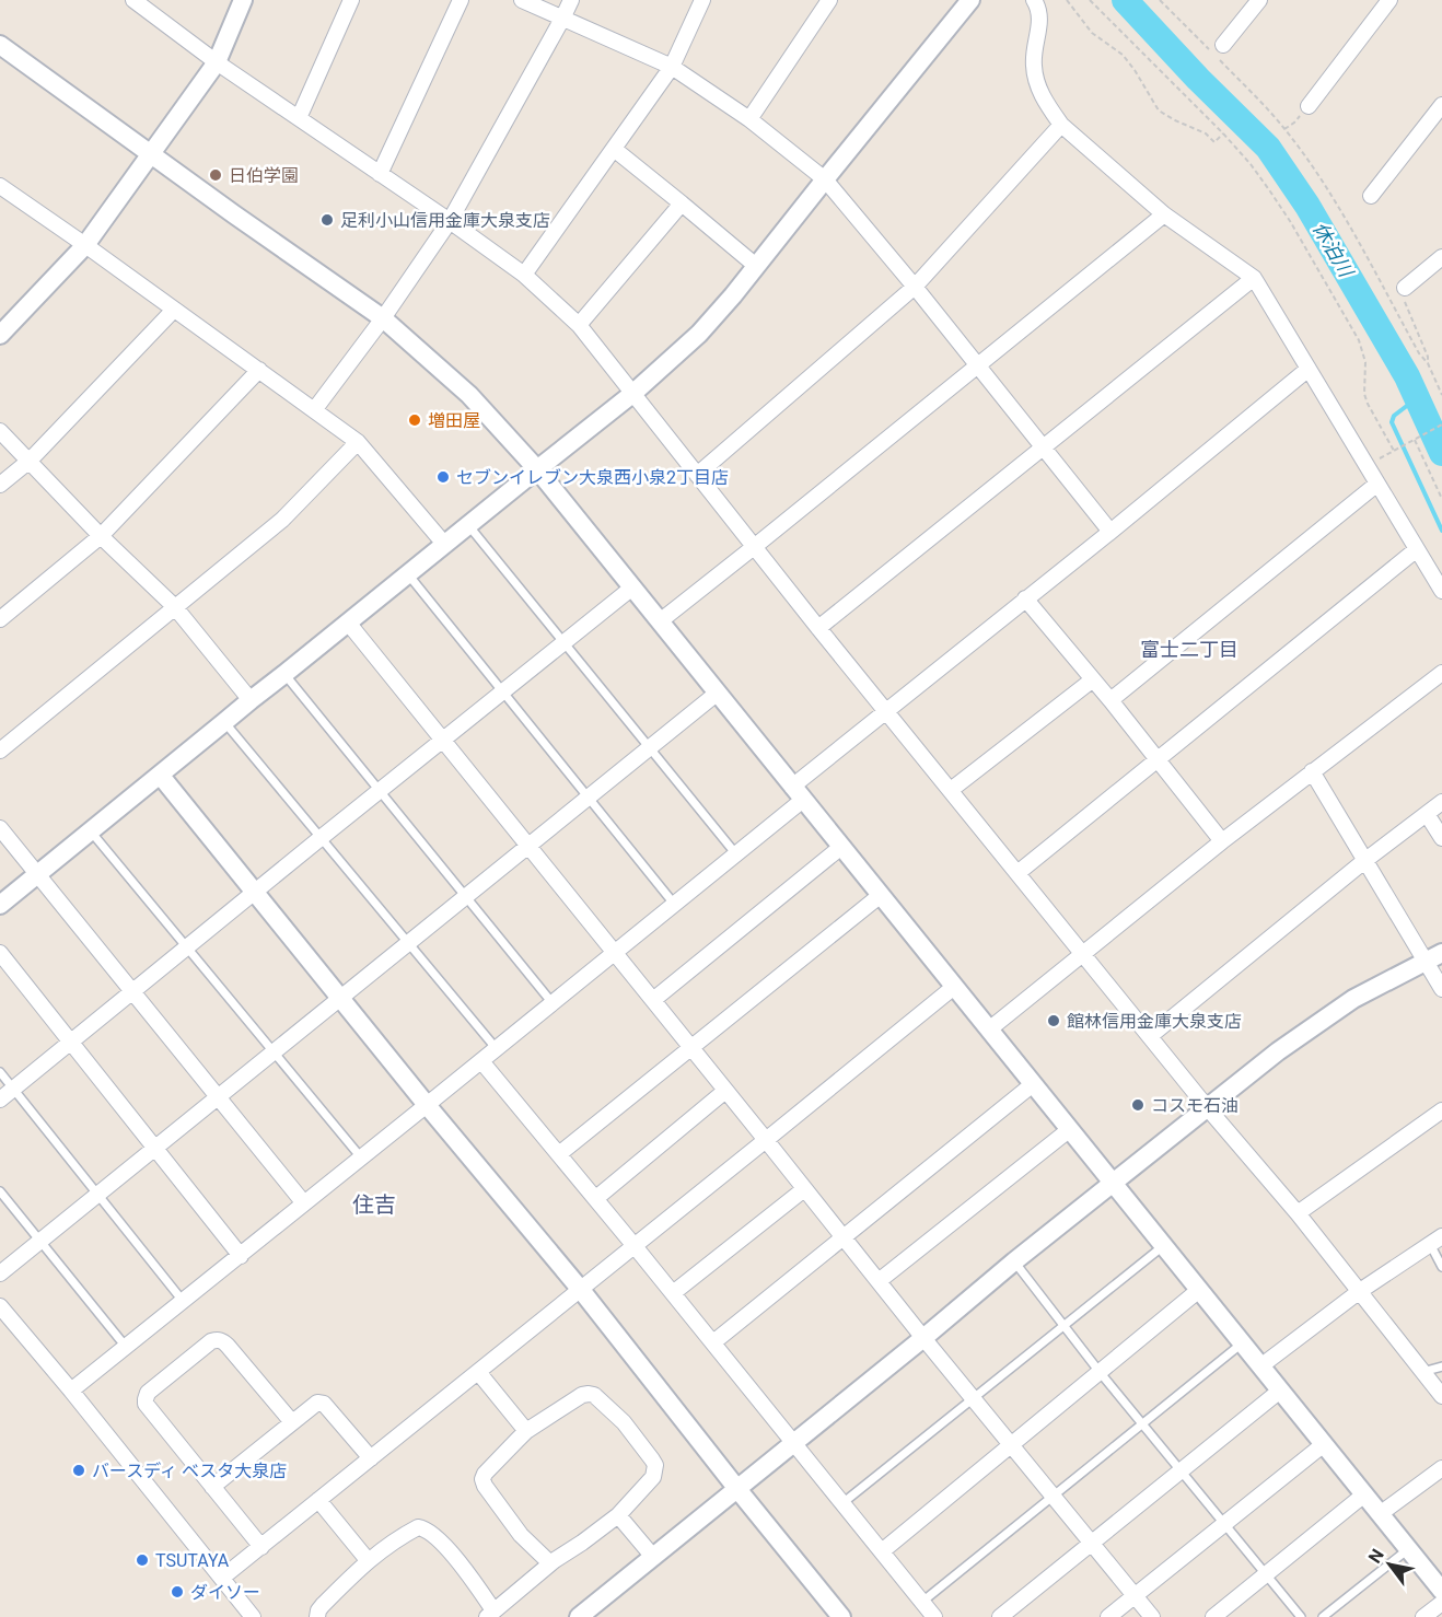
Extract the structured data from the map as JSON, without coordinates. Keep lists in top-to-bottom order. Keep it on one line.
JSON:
{"districts":["富士二丁目","住吉"],"water":["休泊川"],"places":["日伯学園","足利小山信用金庫大泉支店","増田屋","セブンイレブン大泉西小泉2丁目店","館林信用金庫大泉支店","コスモ石油","バースディ ベスタ大泉店","TSUTAYA","ダイソー"],"north":"top left"}
